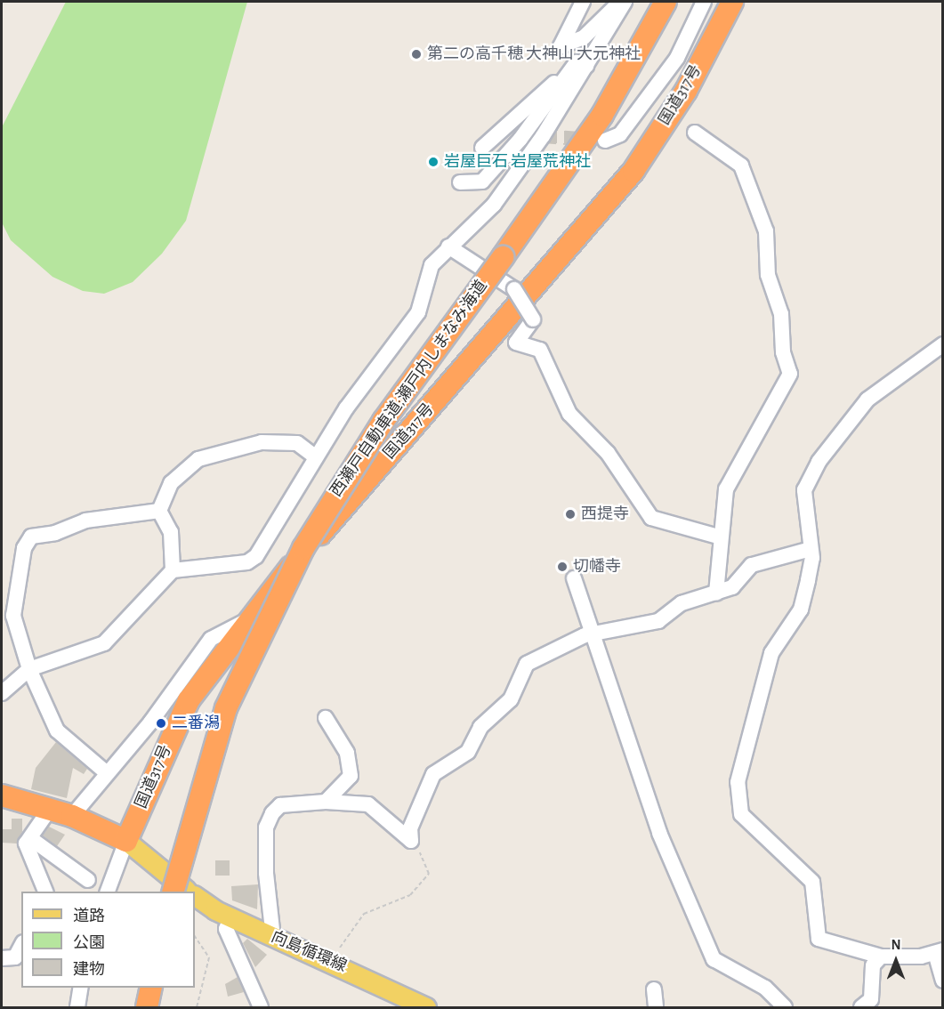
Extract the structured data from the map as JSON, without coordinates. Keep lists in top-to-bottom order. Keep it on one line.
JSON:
{"streets":{"highway":["国道317号","西瀬戸自動車道;瀬戸内しまなみ海道"],"main road":["向島循環線"]},"crossings":[["国道317号","向島循環線"]],"places":["第二の高千穂 大神山 大元神社","岩屋巨石 岩屋荒神社","西提寺","切幡寺","二番潟"],"legend":["道路","公園","建物"],"north":"top"}
